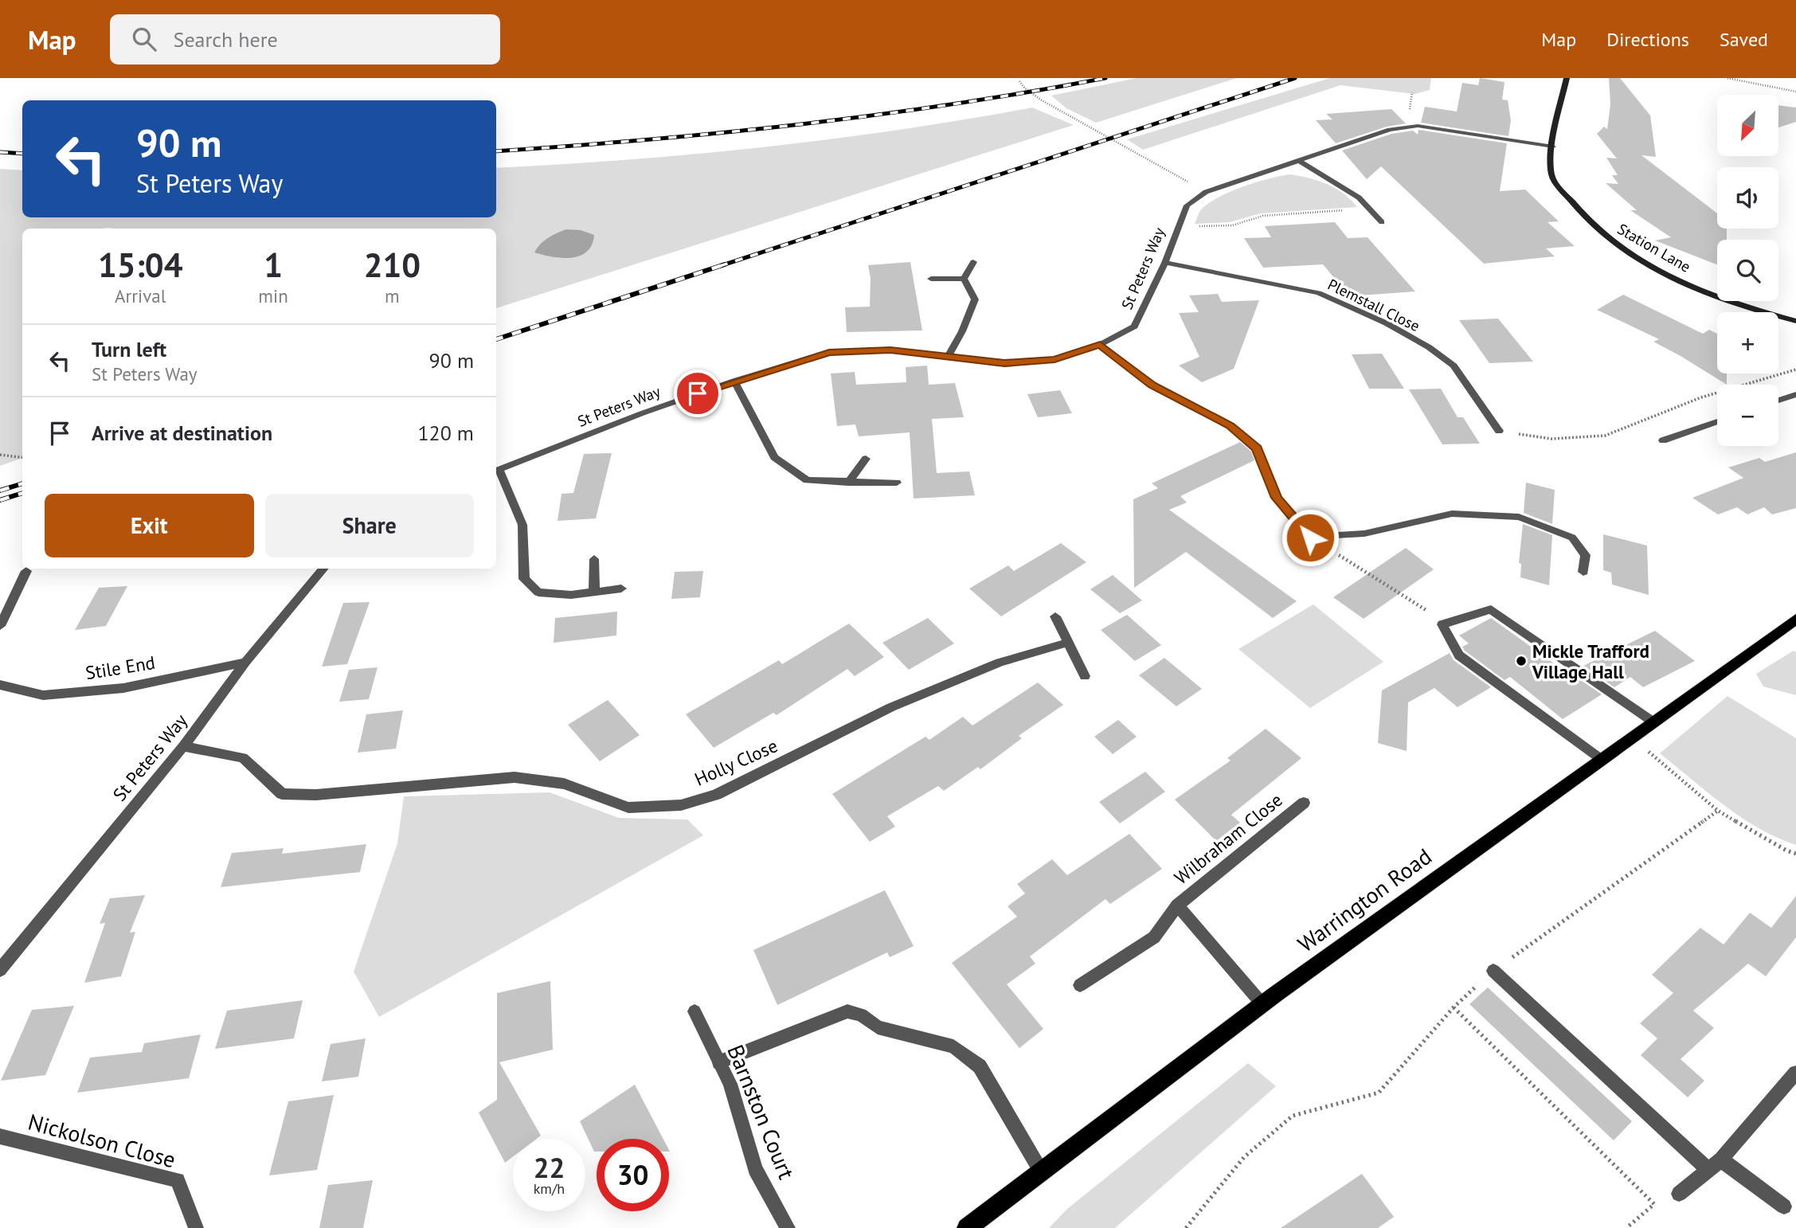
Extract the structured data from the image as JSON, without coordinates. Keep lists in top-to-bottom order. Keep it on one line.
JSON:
{"streets":{"main road":["Warrington Road"],"street":["Station Lane","St Peters Way","Plemstall Close","Stile End","Holly Close","Wilbraham Close","Barnston Court","Nickolson Close"]},"crossings":[["Station Lane","St Peters Way"],["St Peters Way","Plemstall Close"],["St Peters Way","Stile End"],["St Peters Way","Holly Close"],["Wilbraham Close","Warrington Road"]],"places":["Mickle Trafford Village Hall"],"north":"bottom left","page":{"header":"Map","search":"Search here","nav":["Map","Directions","Saved"],"map_buttons":["+","−"],"turn":["90 m","St Peters Way"],"eta":["15:04","Arrival","1","min","210","m"],"list":[{"name":"Turn left","note":"St Peters Way","value":"90 m"},{"name":"Arrive at destination","value":"120 m"}],"buttons":["Exit","Share"],"speed":"22 km/h","limit":"30"}}
